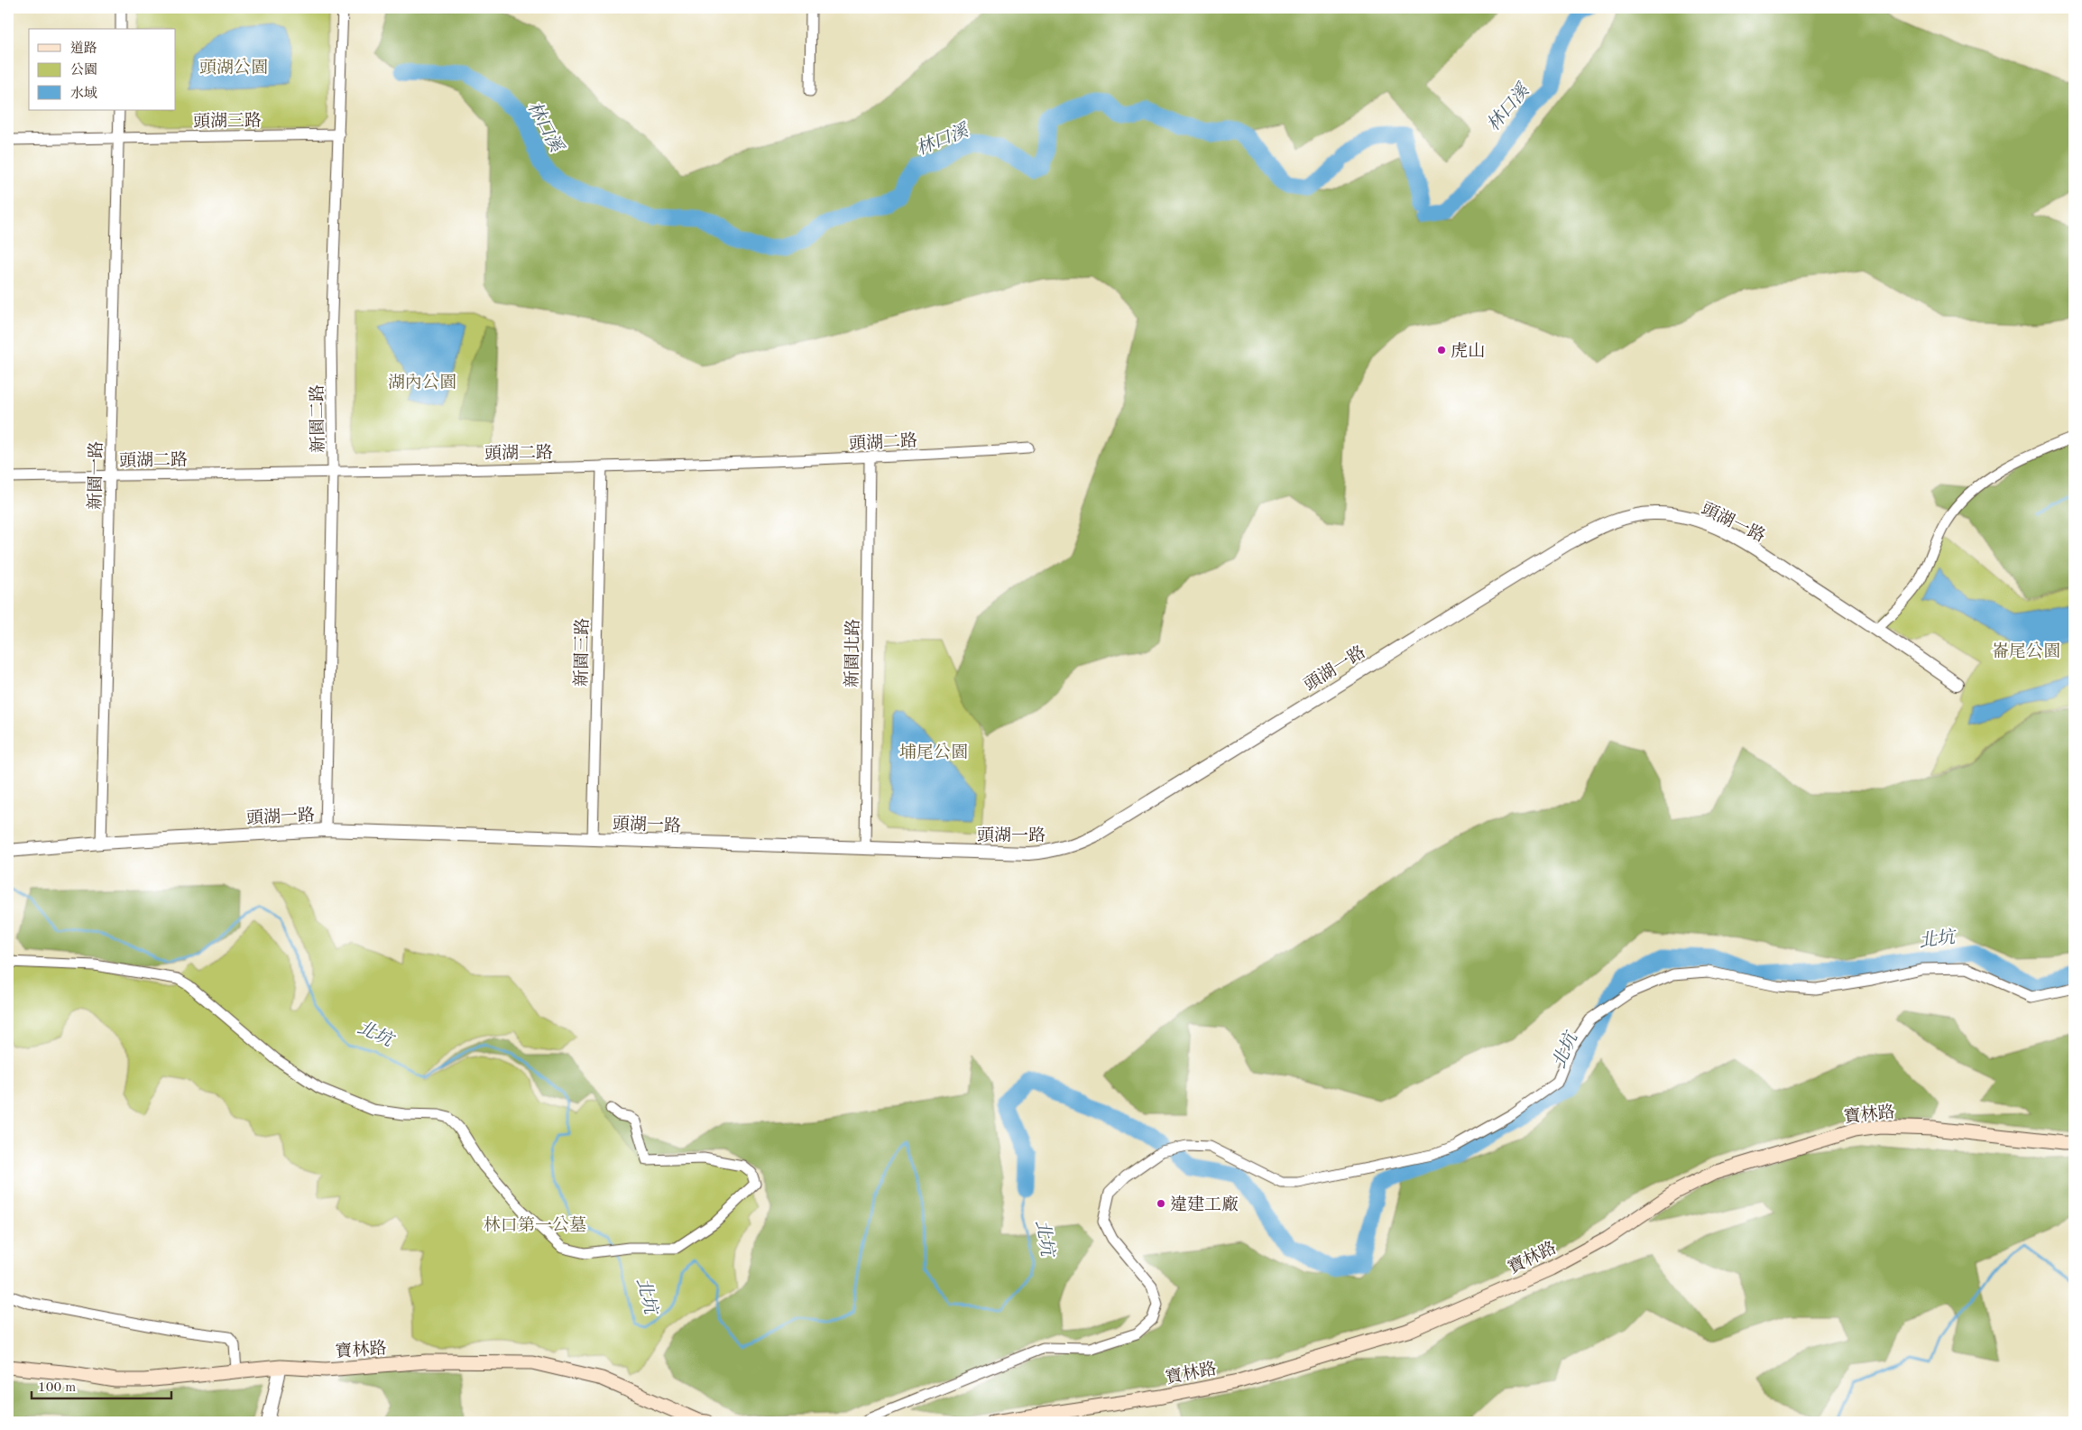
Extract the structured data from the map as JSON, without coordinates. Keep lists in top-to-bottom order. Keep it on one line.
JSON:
{"streets":{"main road":["寶林路"],"street":["頭湖三路","新園二路","頭湖二路","新園一路","頭湖一路","新園三路","新園北路"]},"crossings":[["頭湖三路","新園二路"],["頭湖三路","新園一路"],["新園二路","頭湖二路"],["新園二路","頭湖一路"],["頭湖二路","新園一路"],["頭湖二路","新園三路"],["頭湖二路","新園北路"],["新園一路","頭湖一路"],["頭湖一路","新園三路"],["頭湖一路","新園北路"]],"water":["林口溪","北坑"],"parks":["頭湖公園","湖內公園","崙尾公園","埔尾公園","林口第一公墓"],"places":["虎山","違建工廠"],"legend":["道路","公園","水域"],"scale_bar":"100 m"}
